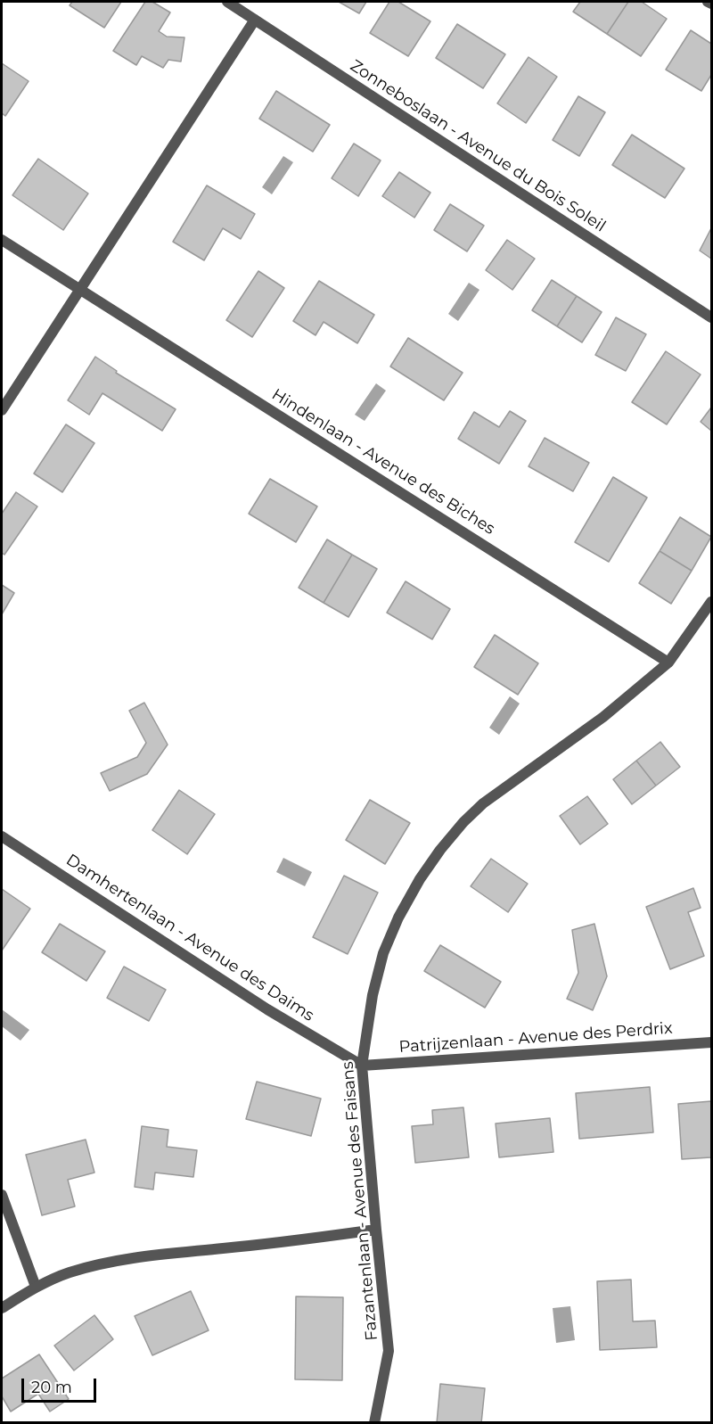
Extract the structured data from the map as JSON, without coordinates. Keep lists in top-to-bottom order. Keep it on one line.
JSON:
{"streets":{"street":["Zonneboslaan - Avenue du Bois Soleil","Hindenlaan - Avenue des Biches","Damhertenlaan - Avenue des Daims","Patrijzenlaan - Avenue des Perdrix","Fazantenlaan - Avenue des Faisans"]},"crossings":[["Hindenlaan - Avenue des Biches","Fazantenlaan - Avenue des Faisans"],["Damhertenlaan - Avenue des Daims","Patrijzenlaan - Avenue des Perdrix"],["Damhertenlaan - Avenue des Daims","Fazantenlaan - Avenue des Faisans"],["Patrijzenlaan - Avenue des Perdrix","Fazantenlaan - Avenue des Faisans"]],"scale_bar":"20 m"}
